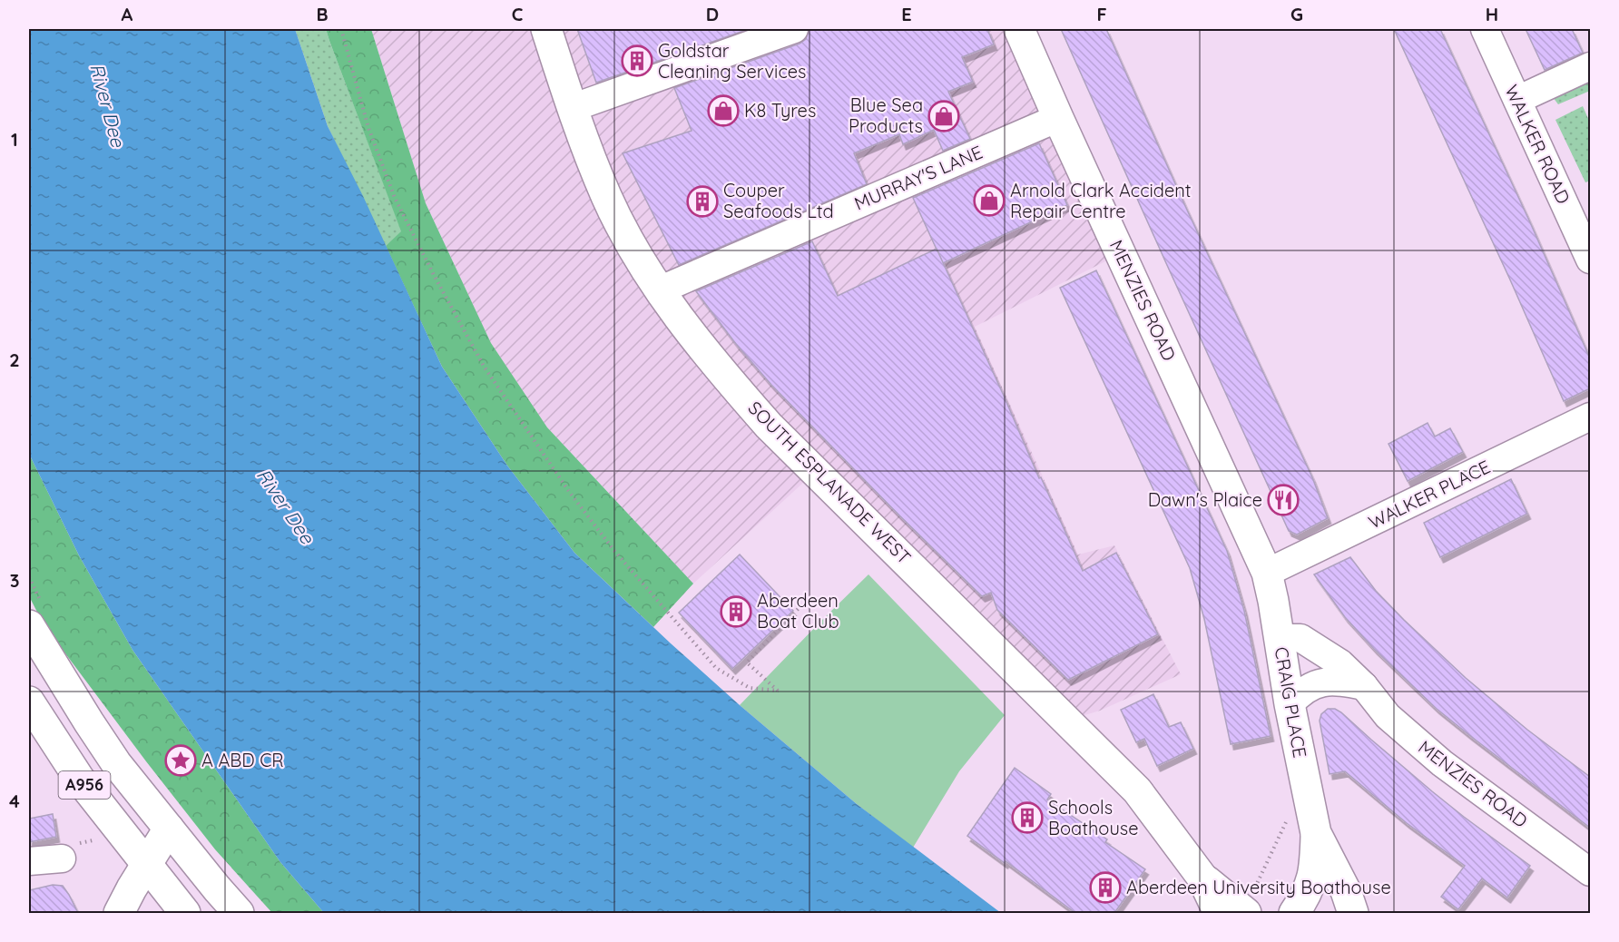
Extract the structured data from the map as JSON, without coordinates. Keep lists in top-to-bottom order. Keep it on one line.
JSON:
{"streets":{"street":["WALKER ROAD","MURRAY'S LANE","MENZIES ROAD","SOUTH ESPLANADE WEST","WALKER PLACE","CRAIG PLACE","A956"]},"crossings":[["MURRAY'S LANE","MENZIES ROAD"],["MURRAY'S LANE","SOUTH ESPLANADE WEST"],["MENZIES ROAD","WALKER PLACE"],["MENZIES ROAD","CRAIG PLACE"],["WALKER PLACE","CRAIG PLACE"]],"water":["River Dee"],"places":{"building":["Goldstar Cleaning Services","Couper Seafoods Ltd","Aberdeen Boat Club","Schools Boathouse","Aberdeen University Boathouse"],"shop":["K8 Tyres","Blue Sea Products","Arnold Clark Accident Repair Centre"],"restaurant":["Dawn's Plaice"],"place":["A ABD CR"]},"grid":{"columns":["A","B","C","D","E","F","G","H"],"rows":["1","2","3","4"]}}
